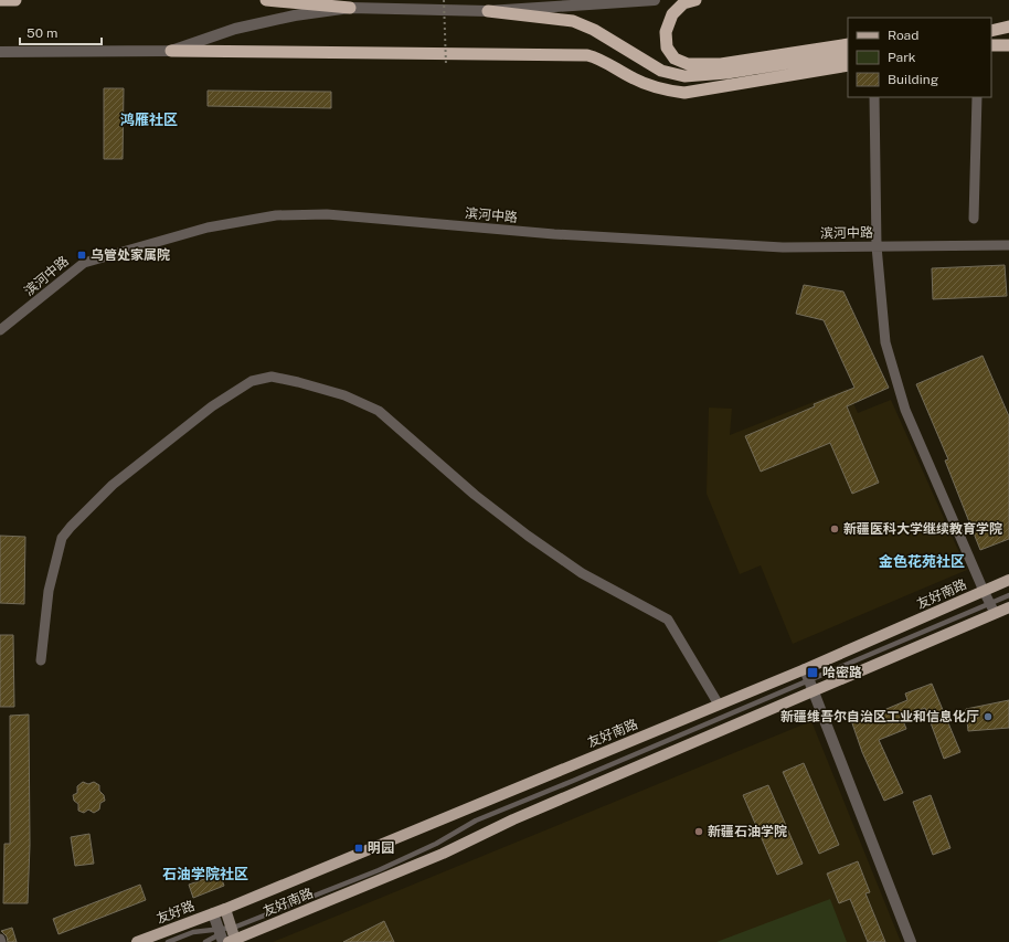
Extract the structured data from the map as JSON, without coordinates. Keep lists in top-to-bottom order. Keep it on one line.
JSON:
{"streets":{"main road":["友好南路","友好路"],"street":["滨河中路"]},"crossings":[["友好南路","友好路"]],"districts":["鸿雁社区","金色花苑社区","石油学院社区"],"places":{"transit":["乌管处家属院","哈密路","明园"],"other":["新疆医科大学继续教育学院","新疆维吾尔自治区工业和信息化厅","新疆石油学院"]},"legend":["Road","Park","Building"],"scale_bar":"50 m"}
